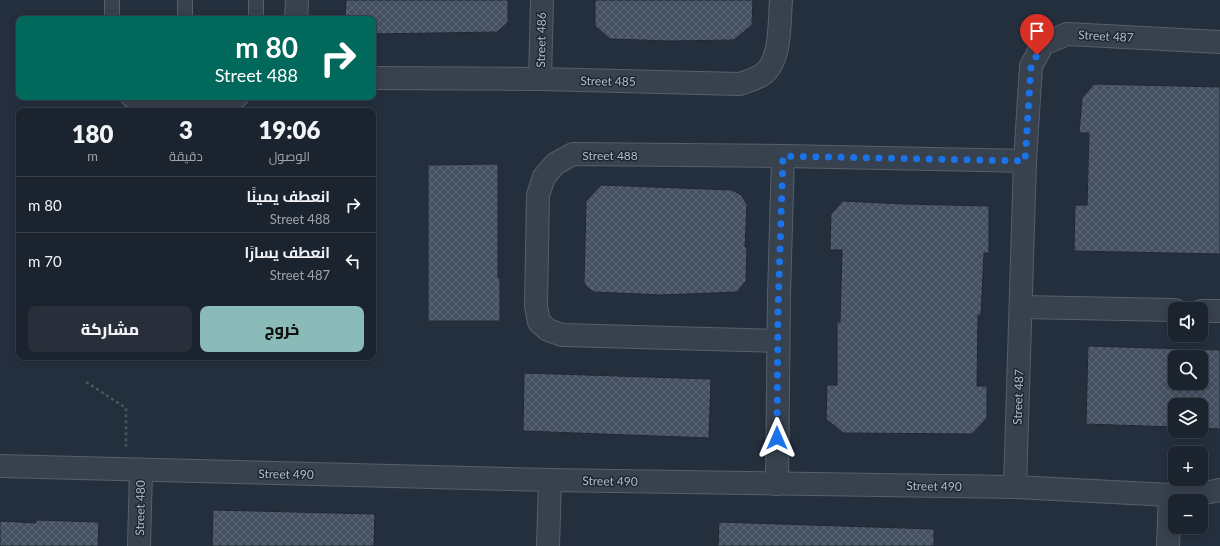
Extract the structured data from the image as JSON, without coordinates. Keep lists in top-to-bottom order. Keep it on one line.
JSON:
{"streets":{"street":["Street 487","Street 486","Street 485","Street 488","Street 490","Street 480"]},"crossings":[["Street 487","Street 488"],["Street 487","Street 490"],["Street 486","Street 485"],["Street 490","Street 480"]],"page":{"turn":["80 m","Street 488"],"eta":["19:06","الوصول","3","دقيقة","180","m"],"list":[{"name":"انعطف يمينًا","note":"Street 488","value":"80 m"},{"name":"انعطف يسارًا","note":"Street 487","value":"70 m"}],"buttons":["خروج","مشاركة"],"map_buttons":["+","−"]}}
